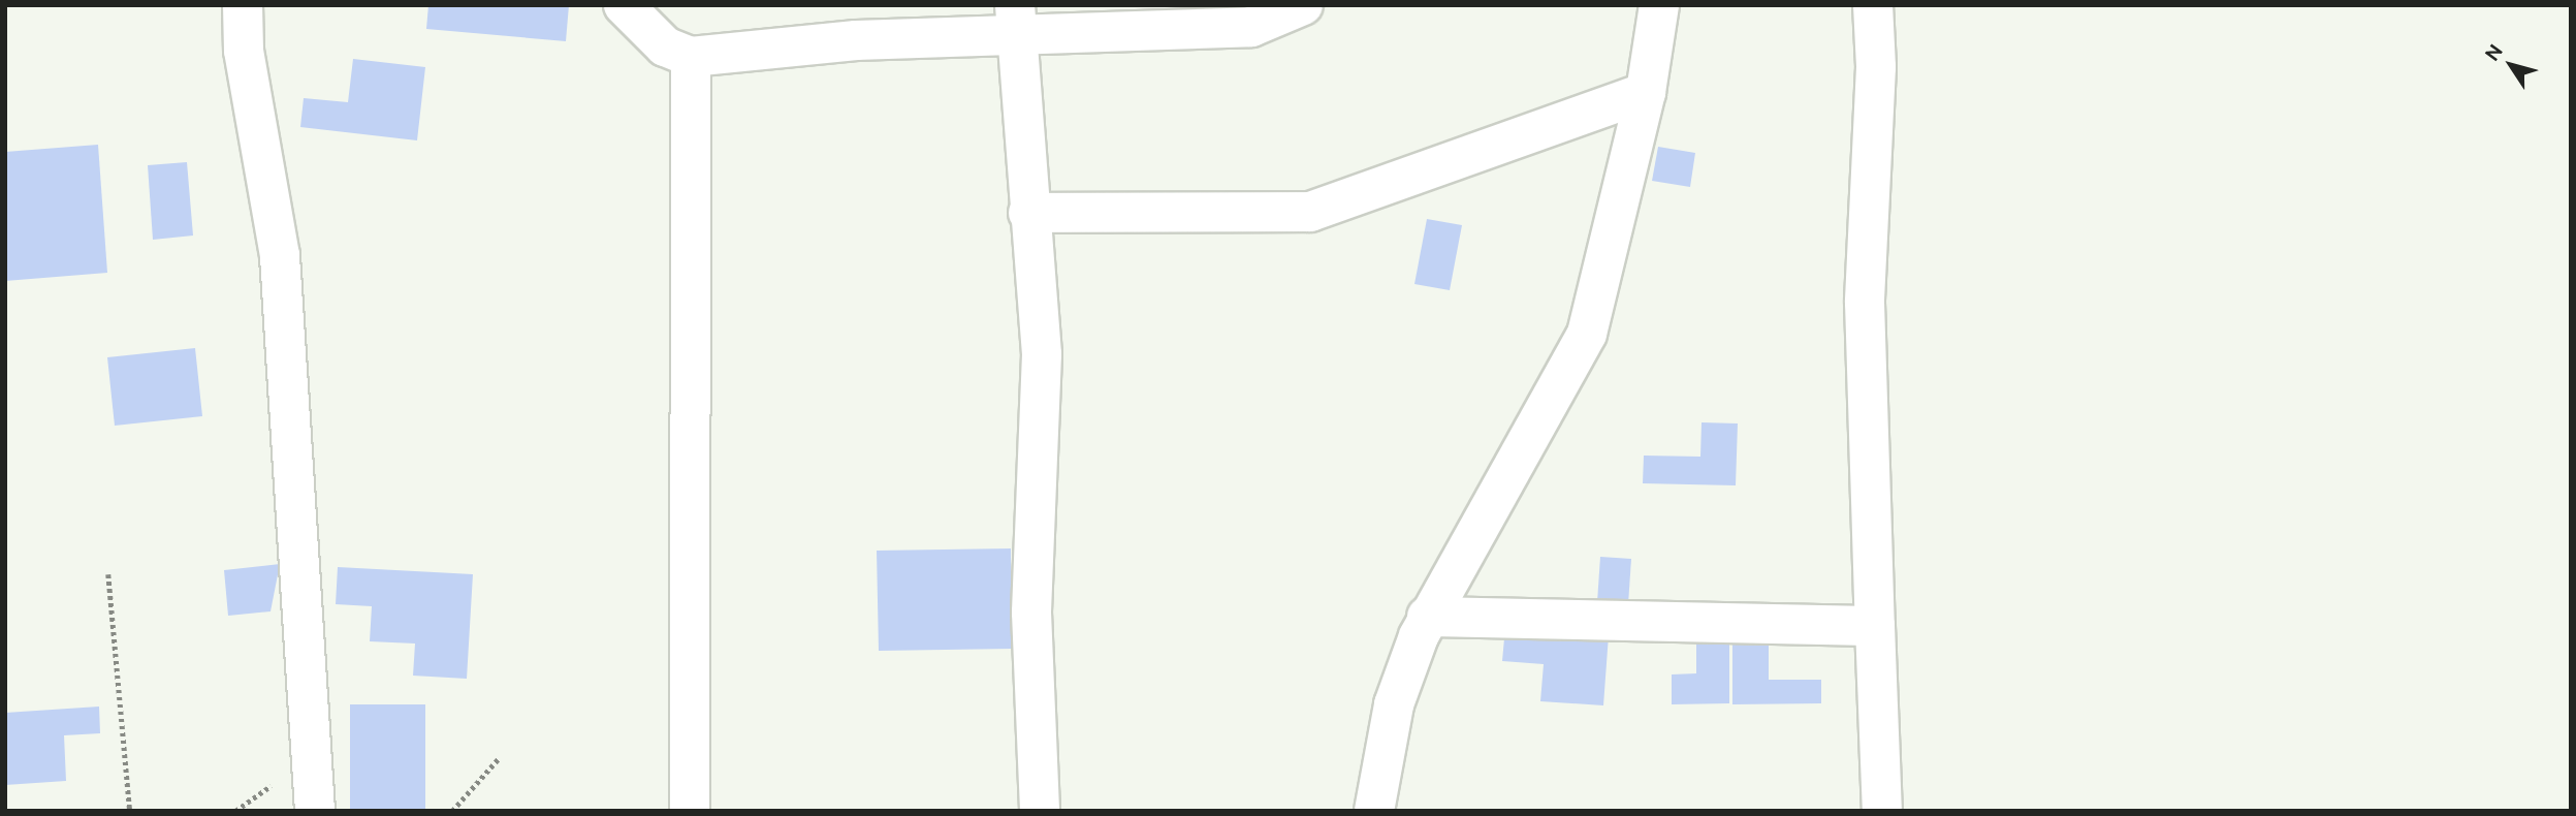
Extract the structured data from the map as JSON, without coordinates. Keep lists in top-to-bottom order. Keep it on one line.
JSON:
{"north":"top left"}
